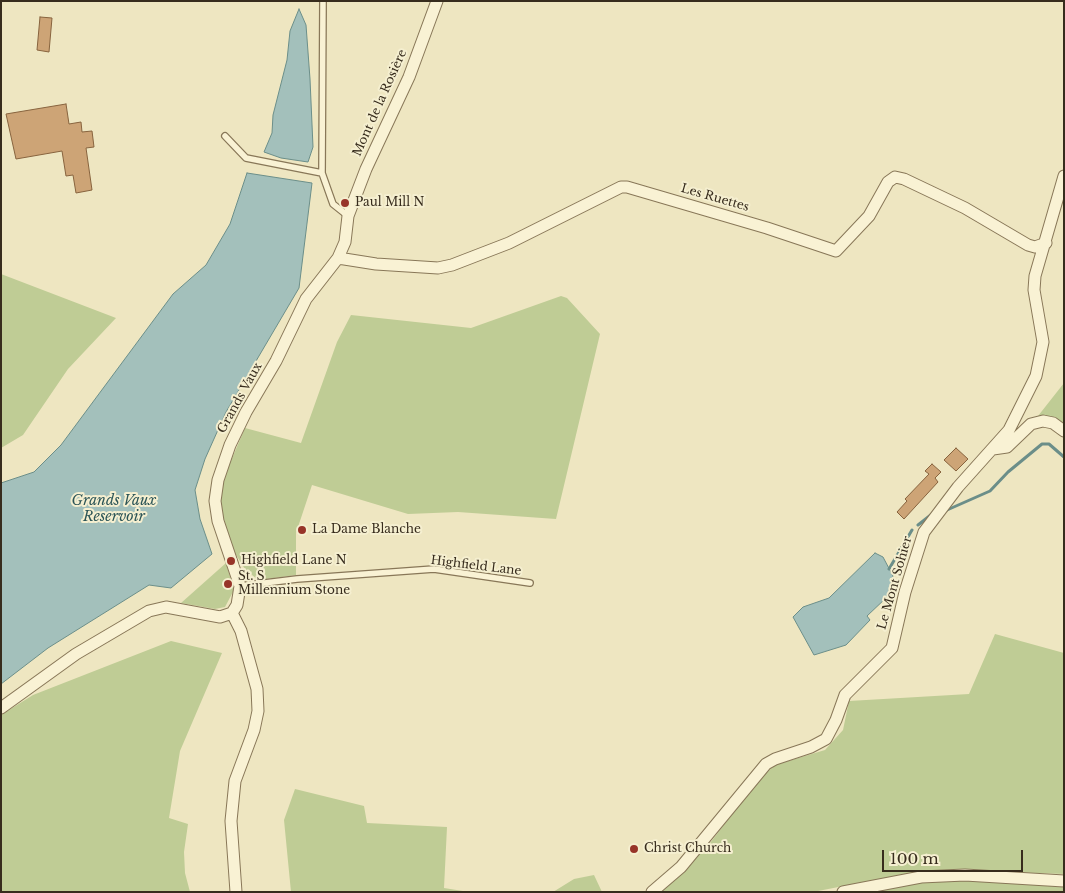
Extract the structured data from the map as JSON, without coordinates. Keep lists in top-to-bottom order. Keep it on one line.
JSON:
{"streets":{"street":["Mont de la Rosière","Les Ruettes","Grands Vaux","Le Mont Sohier"],"lane":["Highfield Lane"]},"crossings":[["Mont de la Rosière","Grands Vaux"],["Les Ruettes","Grands Vaux"],["Les Ruettes","Le Mont Sohier"],["Grands Vaux","Highfield Lane"]],"water":["Grands Vaux Reservoir"],"places":["Paul Mill N","La Dame Blanche","Highfield Lane N","St. S Millennium Stone","Christ Church"],"scale_bar":"100 m"}
